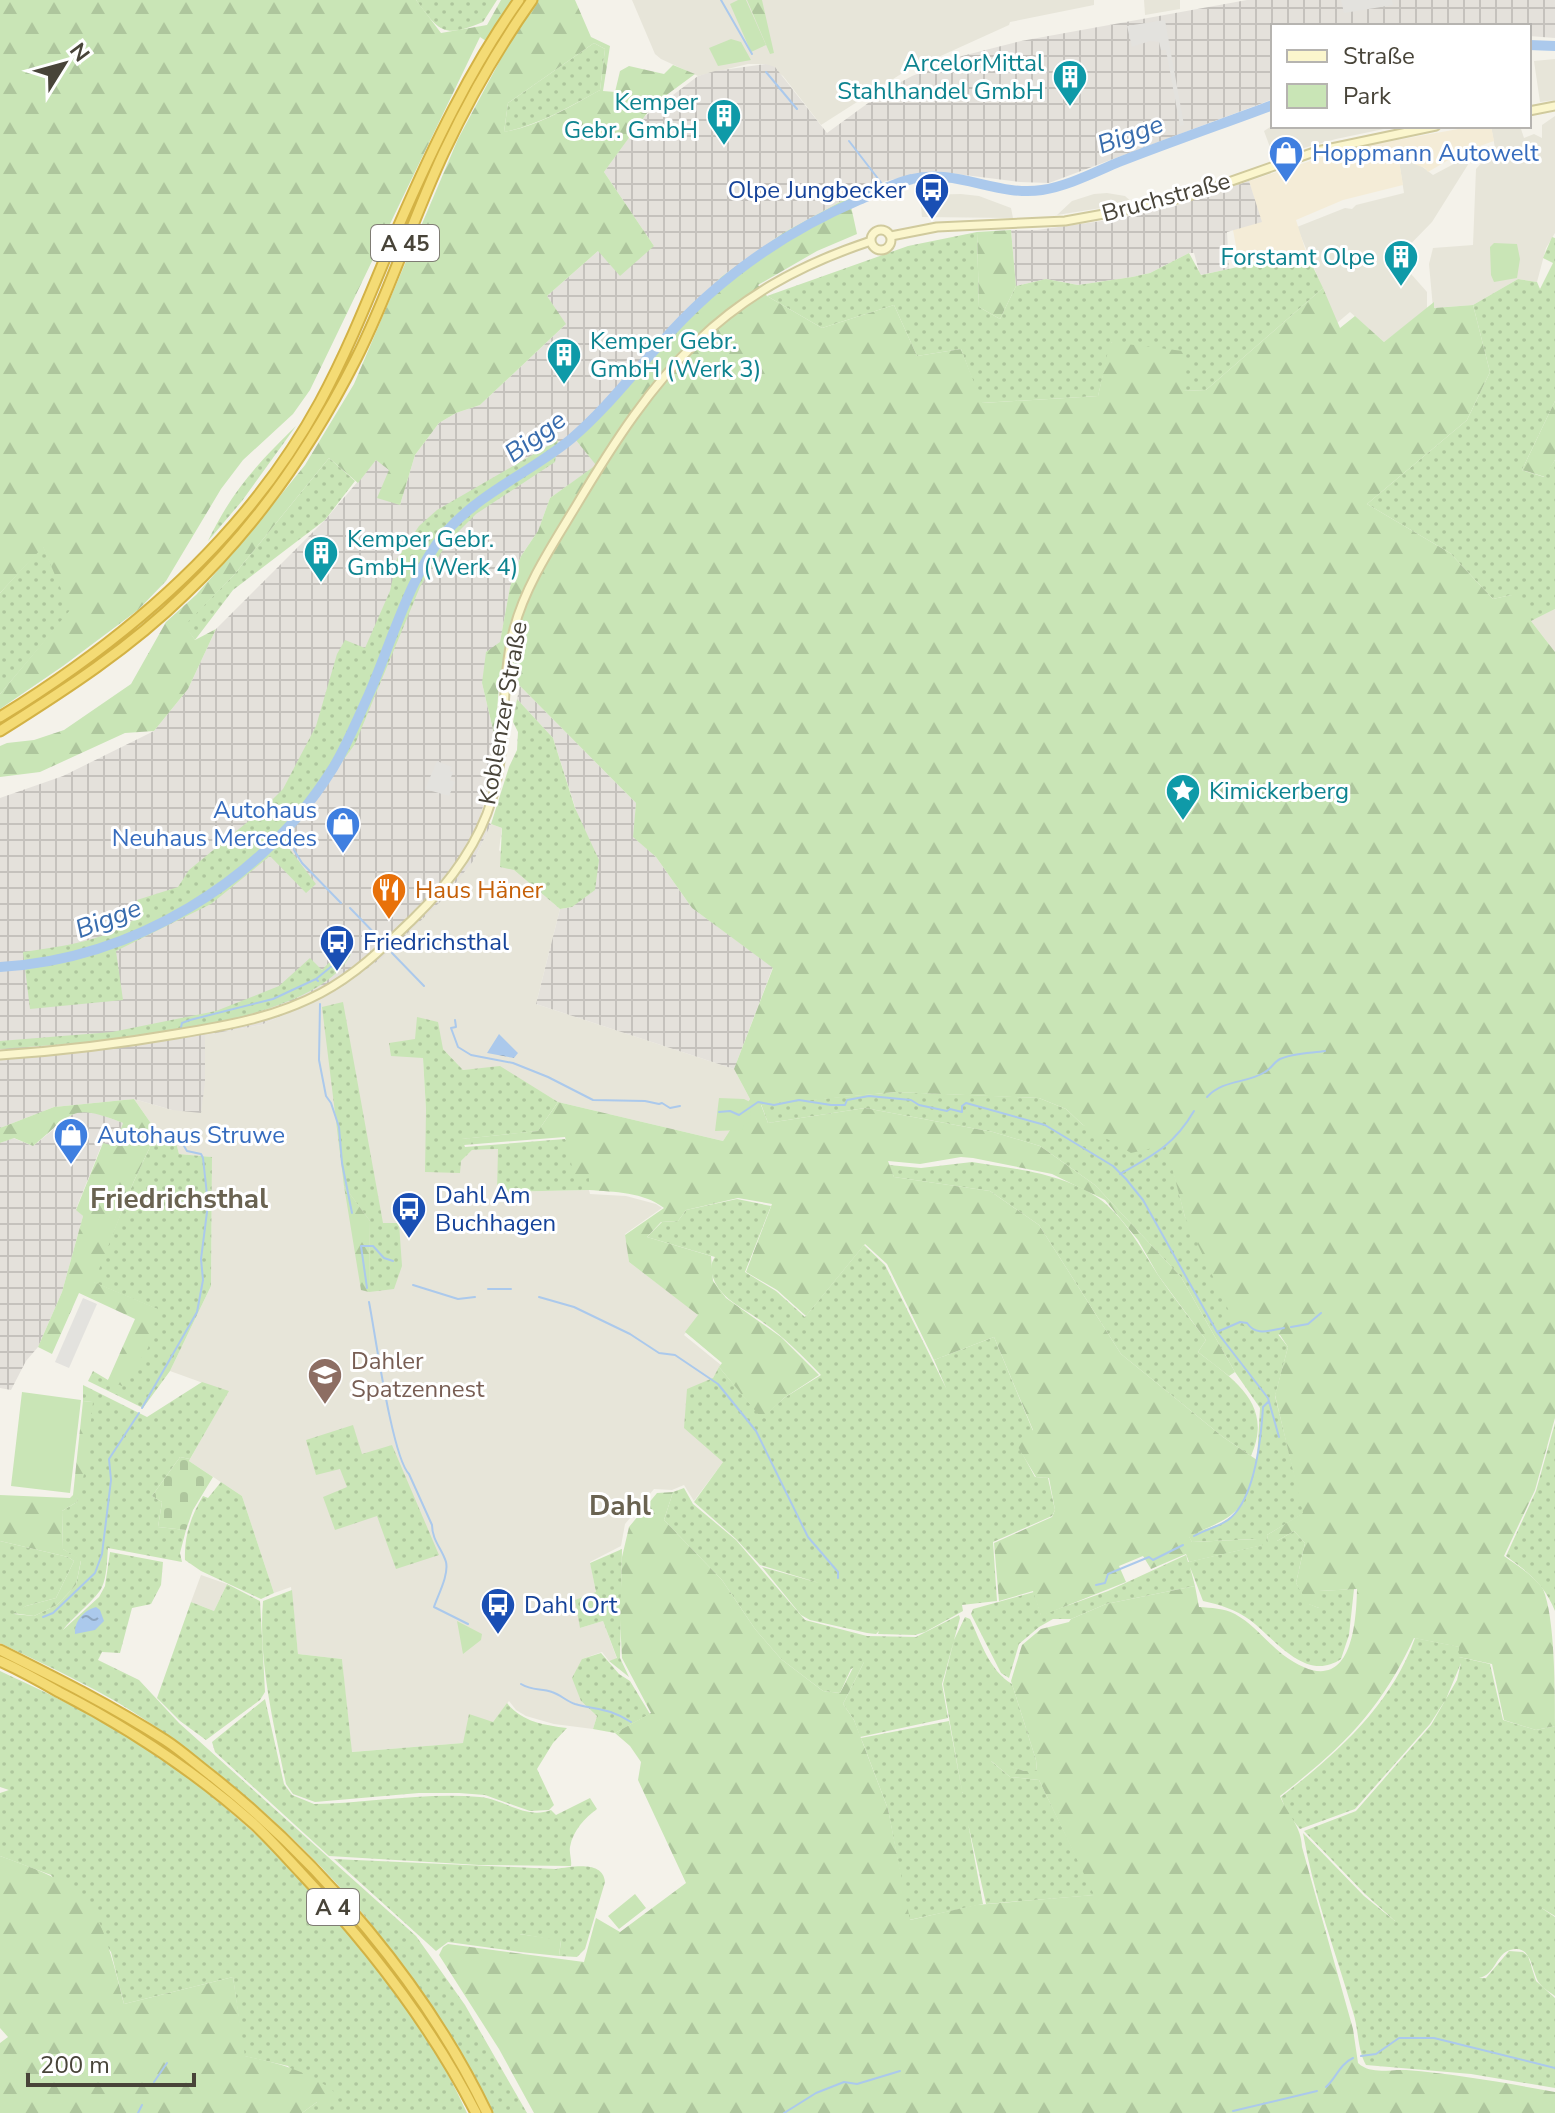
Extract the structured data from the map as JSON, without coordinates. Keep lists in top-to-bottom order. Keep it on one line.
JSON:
{"streets":{"highway":["A 45","A 4"],"main road":["Bruchstraße","Koblenzer Straße"]},"crossings":[["Bruchstraße","Koblenzer Straße"]],"districts":["Friedrichsthal","Dahl"],"water":["Bigge"],"places":{"building":["ArcelorMittal Stahlhandel GmbH","Kemper Gebr. GmbH","Forstamt Olpe","Kemper Gebr. GmbH (Werk 3)","Kemper Gebr. GmbH (Werk 4)"],"shop":["Hoppmann Autowelt","Autohaus Neuhaus Mercedes","Autohaus Struwe"],"bus stop":["Olpe Jungbecker","Friedrichsthal","Dahl Am Buchhagen","Dahl Ort"],"place":["Kimickerberg"],"restaurant":["Haus Häner"],"school or university":["Dahler Spatzennest"]},"legend":["Straße","Park"],"scale_bar":"200 m","north":"top right"}
